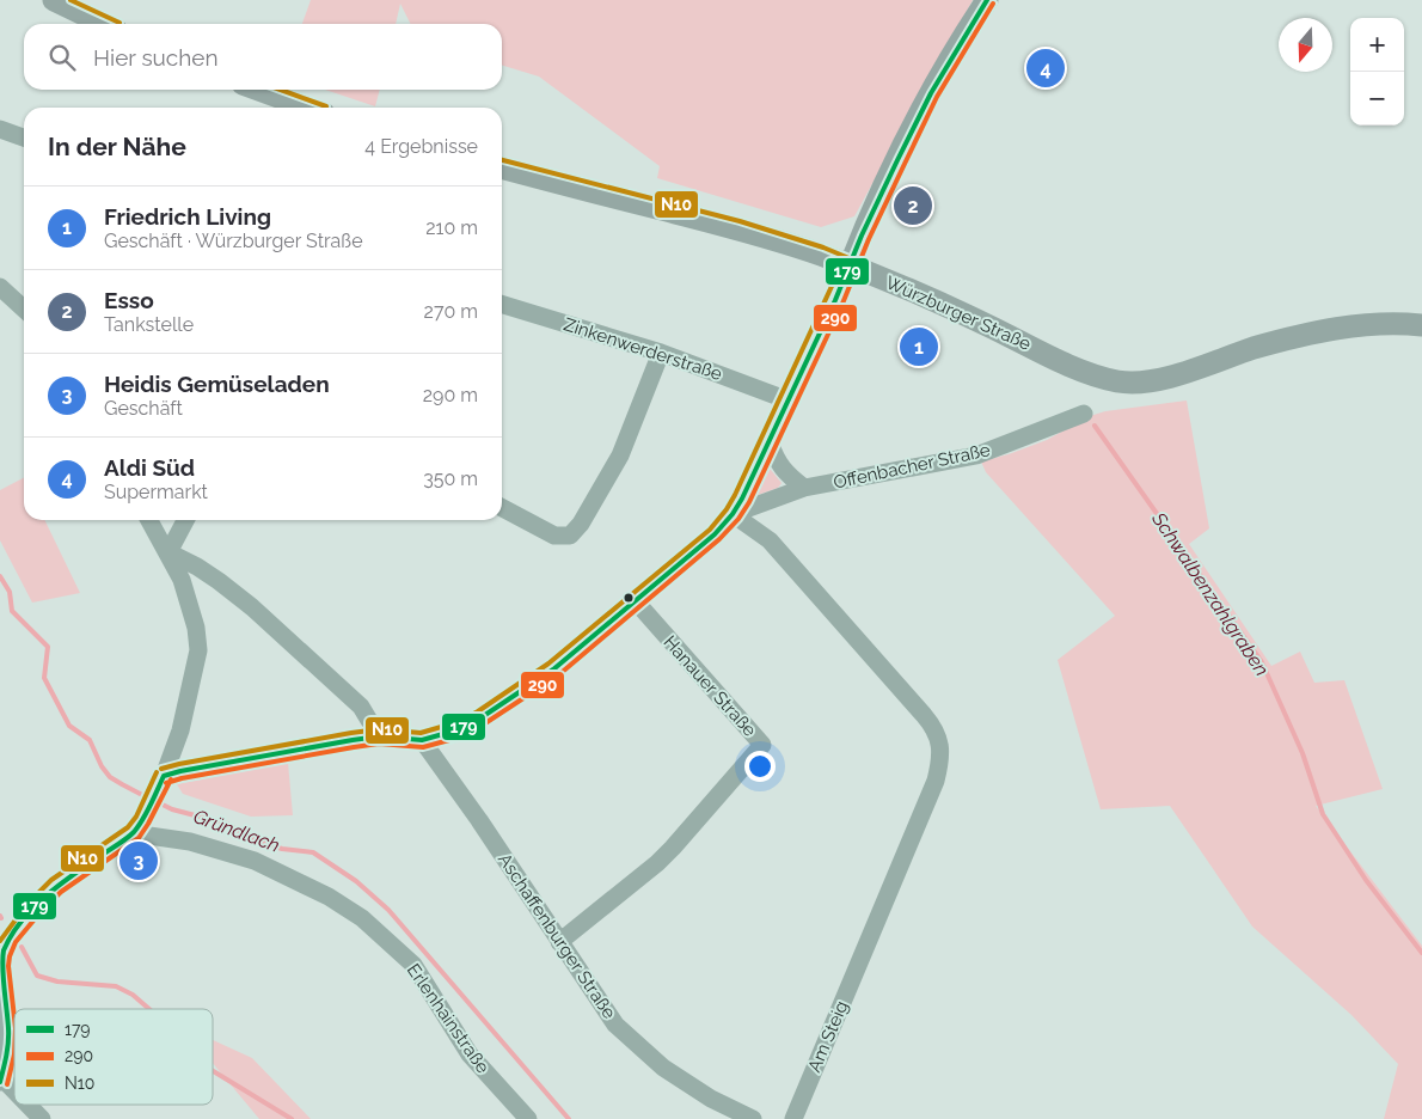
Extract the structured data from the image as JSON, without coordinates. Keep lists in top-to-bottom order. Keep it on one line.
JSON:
{"streets":{"main road":["Würzburger Straße"],"street":["Zinkenwerderstraße","Offenbacher Straße","Hanauer Straße","Aschaffenburger Straße","Erlenhainstraße","Am Steig"]},"crossings":[["Offenbacher Straße","Hanauer Straße"],["Offenbacher Straße","Aschaffenburger Straße"],["Offenbacher Straße","Am Steig"],["Hanauer Straße","Aschaffenburger Straße"]],"water":["Schwalbenzahlgraben","Gründlach"],"lines":["transit line 179","transit line N10","transit line 290"],"legend":["179","290","N10"],"north":"bottom","page":{"map_buttons":["+","−"],"search":"Hier suchen","pins":["4","2","1","3"],"heading":["In der Nähe","4 Ergebnisse"],"list":[{"mark":"1","name":"Friedrich Living","note":"Geschäft · Würzburger Straße","value":"210 m"},{"mark":"2","name":"Esso","note":"Tankstelle","value":"270 m"},{"mark":"3","name":"Heidis Gemüseladen","note":"Geschäft","value":"290 m"},{"mark":"4","name":"Aldi Süd","note":"Supermarkt","value":"350 m"}]}}
